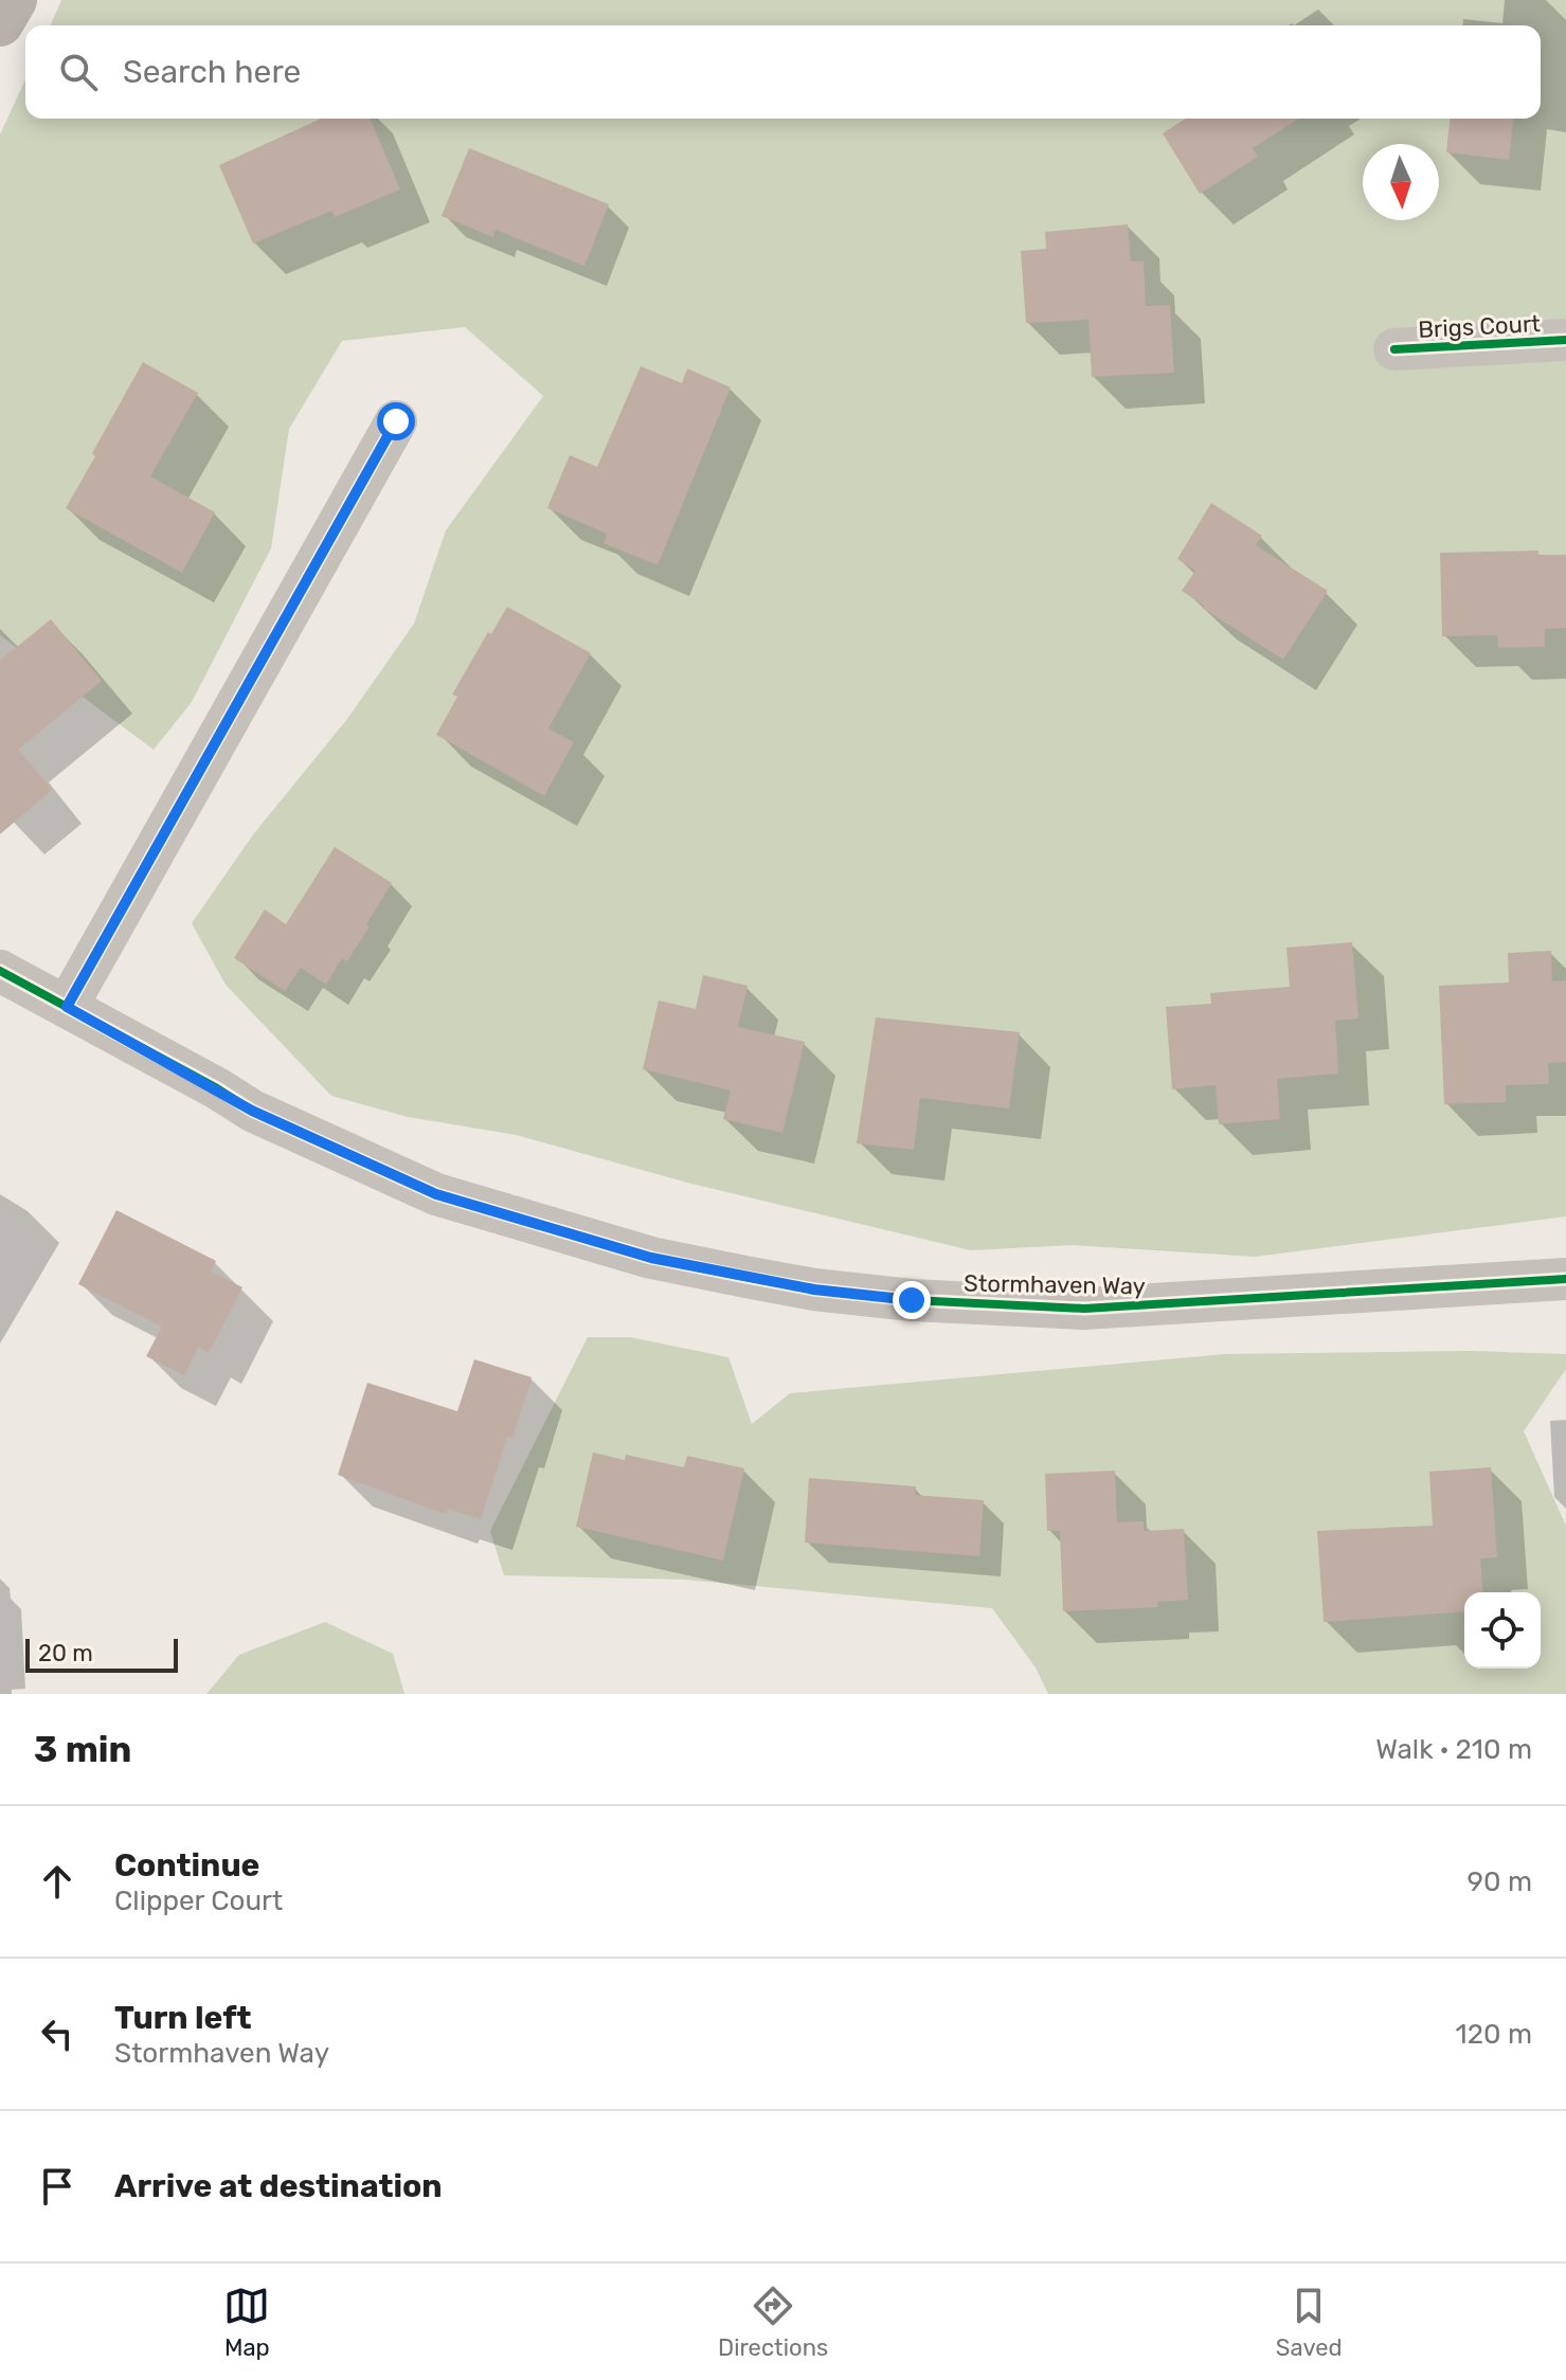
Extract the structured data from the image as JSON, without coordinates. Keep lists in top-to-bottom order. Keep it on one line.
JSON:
{"streets":{"street":["Brigs Court","Stormhaven Way"]},"scale_bar":"20 m","north":"bottom","page":{"search":"Search here","scale":"20 m","heading":["3 min","Walk · 210 m"],"list":[["Continue","Clipper Court","90 m"],["Turn left","Stormhaven Way","120 m"],"Arrive at destination"],"nav":["Map","Directions","Saved"]}}
